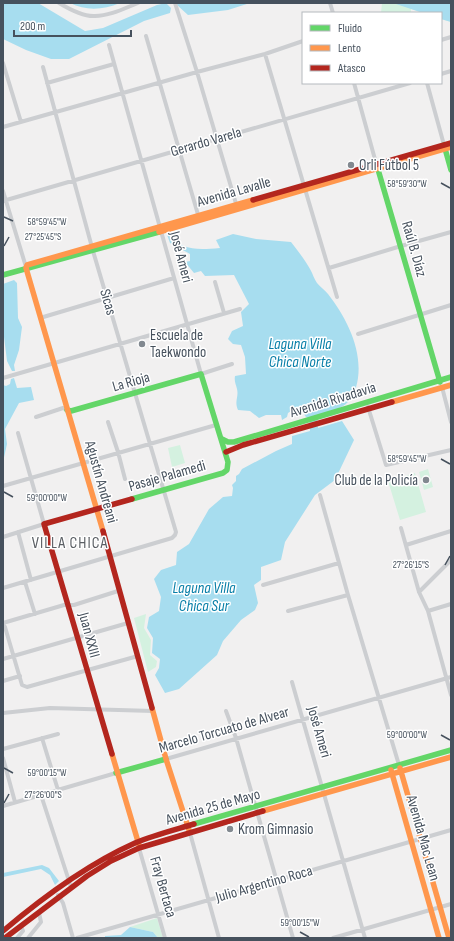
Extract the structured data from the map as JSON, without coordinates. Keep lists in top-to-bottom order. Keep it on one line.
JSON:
{"streets":{"street":["Gerardo Varela","Avenida Lavalle","Raúl B. Díaz","José Ameri","Sicas","La Rioja","Avenida Rivadavia","Pasaje Palamedi","Agustín Andreani","Juan XXIII","Marcelo Torcuato de Alvear","Avenida 25 de Mayo","Avenida Mac Lean","Julio Argentino Roca","Fray Bertaca"]},"crossings":[["Gerardo Varela","Raúl B. Díaz"],["Gerardo Varela","José Ameri"],["Gerardo Varela","Sicas"],["Gerardo Varela","Agustín Andreani"],["Avenida Lavalle","Raúl B. Díaz"],["Avenida Lavalle","José Ameri"],["Avenida Lavalle","Sicas"],["Avenida Lavalle","Agustín Andreani"],["Raúl B. Díaz","Avenida Rivadavia"],["José Ameri","La Rioja"],["José Ameri","Avenida Rivadavia"],["José Ameri","Pasaje Palamedi"],["José Ameri","Marcelo Torcuato de Alvear"],["José Ameri","Avenida 25 de Mayo"],["José Ameri","Julio Argentino Roca"],["Sicas","La Rioja"],["Sicas","Pasaje Palamedi"],["Sicas","Agustín Andreani"],["La Rioja","Agustín Andreani"],["Pasaje Palamedi","Agustín Andreani"],["Pasaje Palamedi","Juan XXIII"],["Agustín Andreani","Marcelo Torcuato de Alvear"],["Agustín Andreani","Avenida 25 de Mayo"],["Juan XXIII","Marcelo Torcuato de Alvear"],["Juan XXIII","Avenida 25 de Mayo"],["Juan XXIII","Fray Bertaca"],["Avenida 25 de Mayo","Avenida Mac Lean"],["Avenida 25 de Mayo","Fray Bertaca"],["Avenida Mac Lean","Julio Argentino Roca"],["Julio Argentino Roca","Fray Bertaca"]],"districts":["VILLA CHICA"],"water":["Laguna Villa Chica Norte","Laguna Villa Chica Sur"],"places":["Orli Fútbol 5","Escuela de Taekwondo","Club de la Policía","Krom Gimnasio"],"legend":["Fluido","Lento","Atasco"],"scale_bar":"200 m","coordinates":["58°59'30\"W","58°59'45\"W","27°25'45\"S","59°00'00\"W","27°26'15\"S","59°00'15\"W","27°26'00\"S"]}
